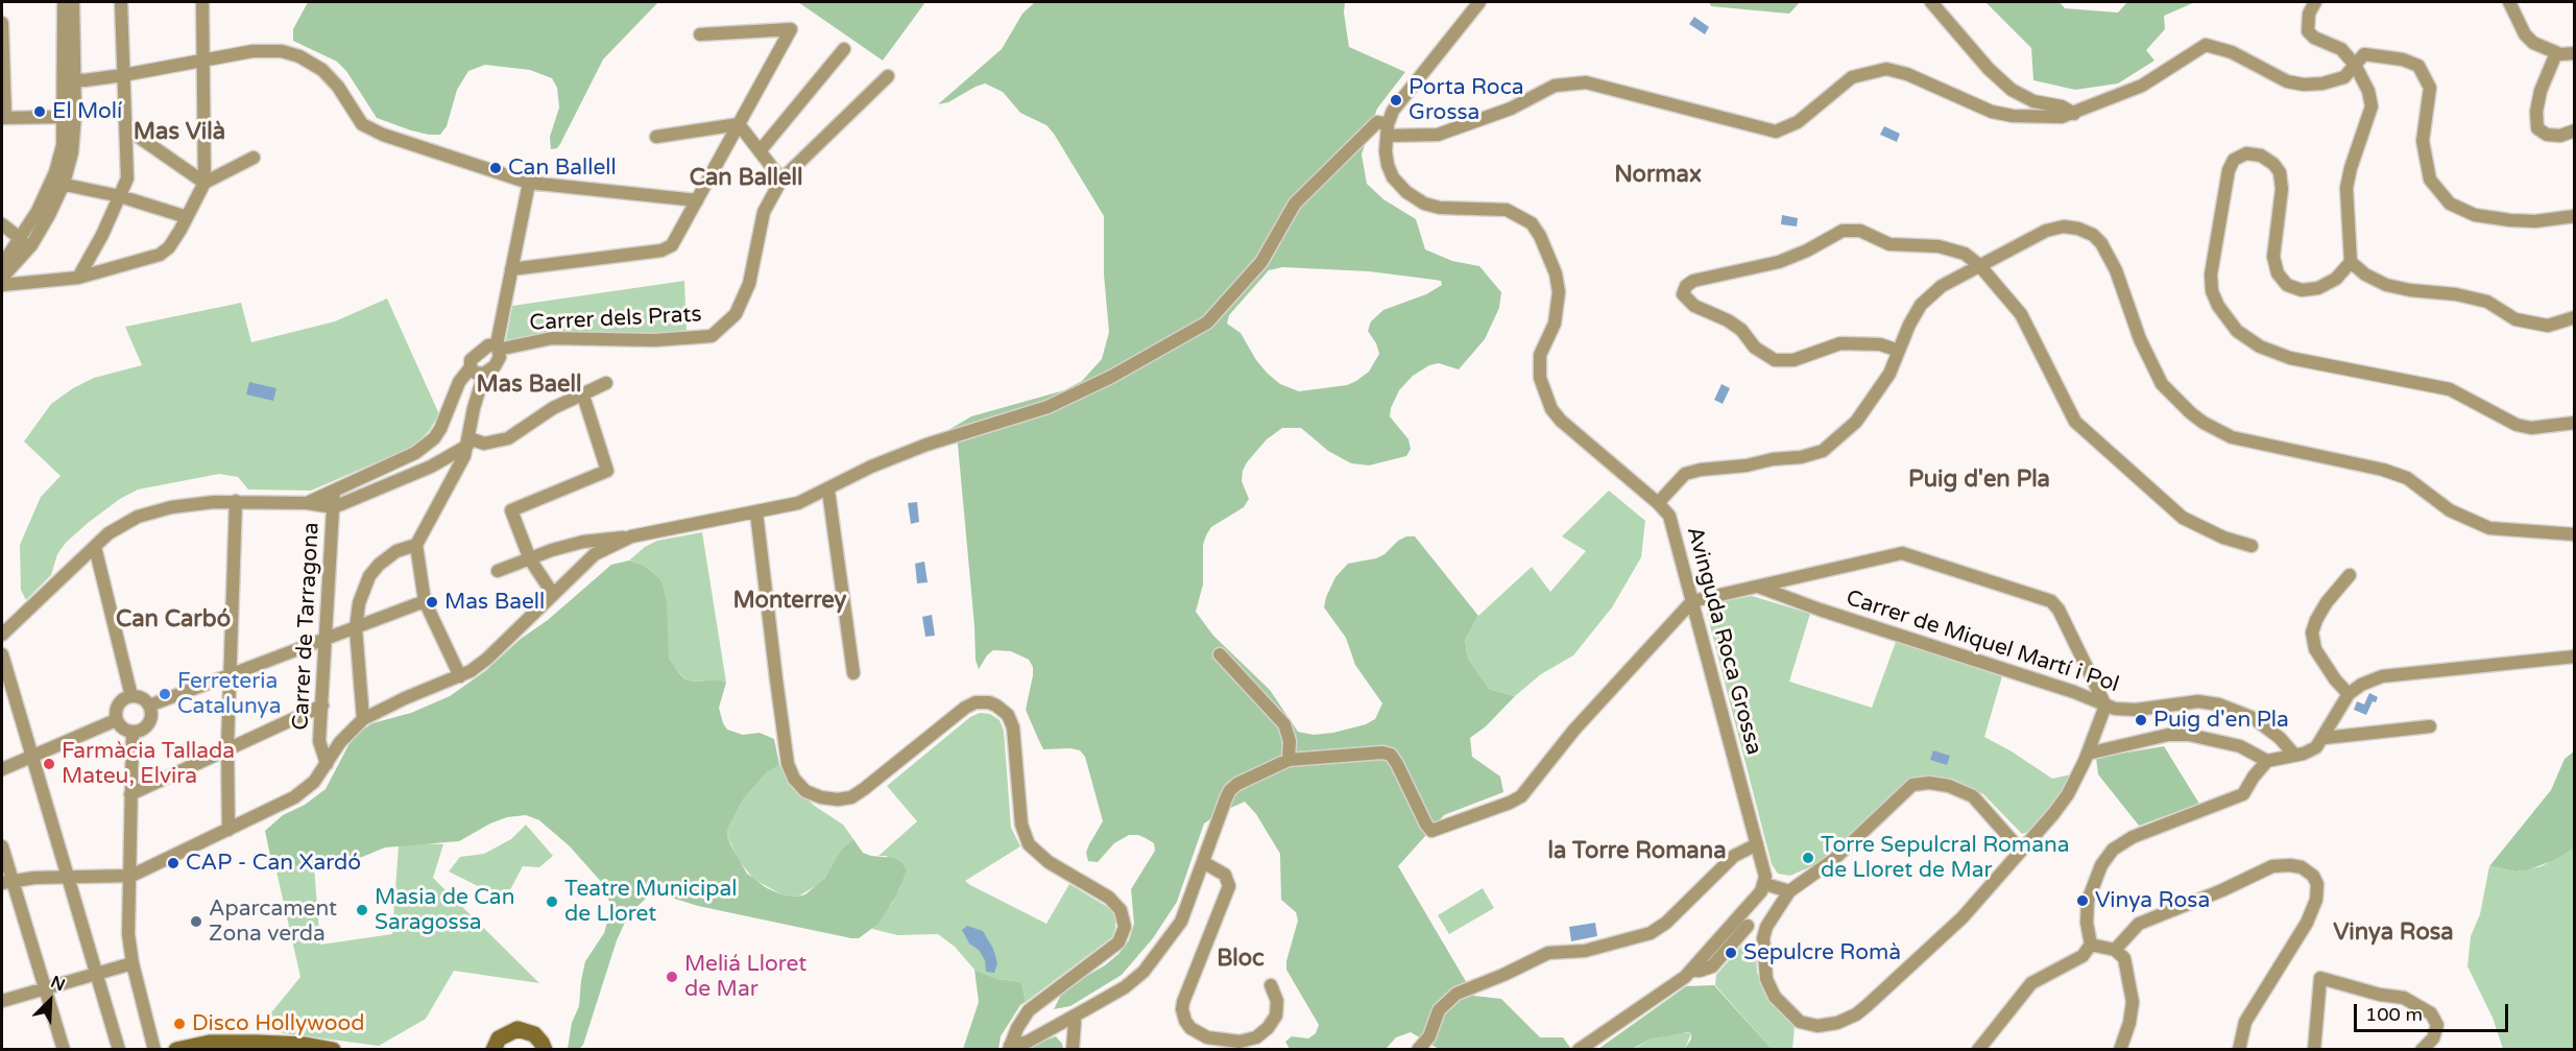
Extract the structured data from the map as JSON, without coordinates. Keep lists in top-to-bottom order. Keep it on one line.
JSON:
{"streets":{"street":["Carrer dels Prats","Carrer de Tarragona","Avinguda Roca Grossa","Carrer de Miquel Martí i Pol"]},"districts":["Mas Vilà","Normax","Can Ballell","Mas Baell","Puig d'en Pla","Monterrey","Can Carbó","la Torre Romana","Vinya Rosa","Bloc"],"places":["Porta Roca Grossa","El Molí","Can Ballell","Mas Baell","Ferreteria Catalunya","Puig d'en Pla","Farmàcia Tallada Mateu, Elvira","Torre Sepulcral Romana de Lloret de Mar","CAP - Can Xardó","Vinya Rosa","Teatre Municipal de Lloret","Masia de Can Saragossa","Aparcament Zona verda","Sepulcre Romà","Meliá Lloret de Mar","Disco Hollywood"],"scale_bar":"100 m","north":"top right"}
